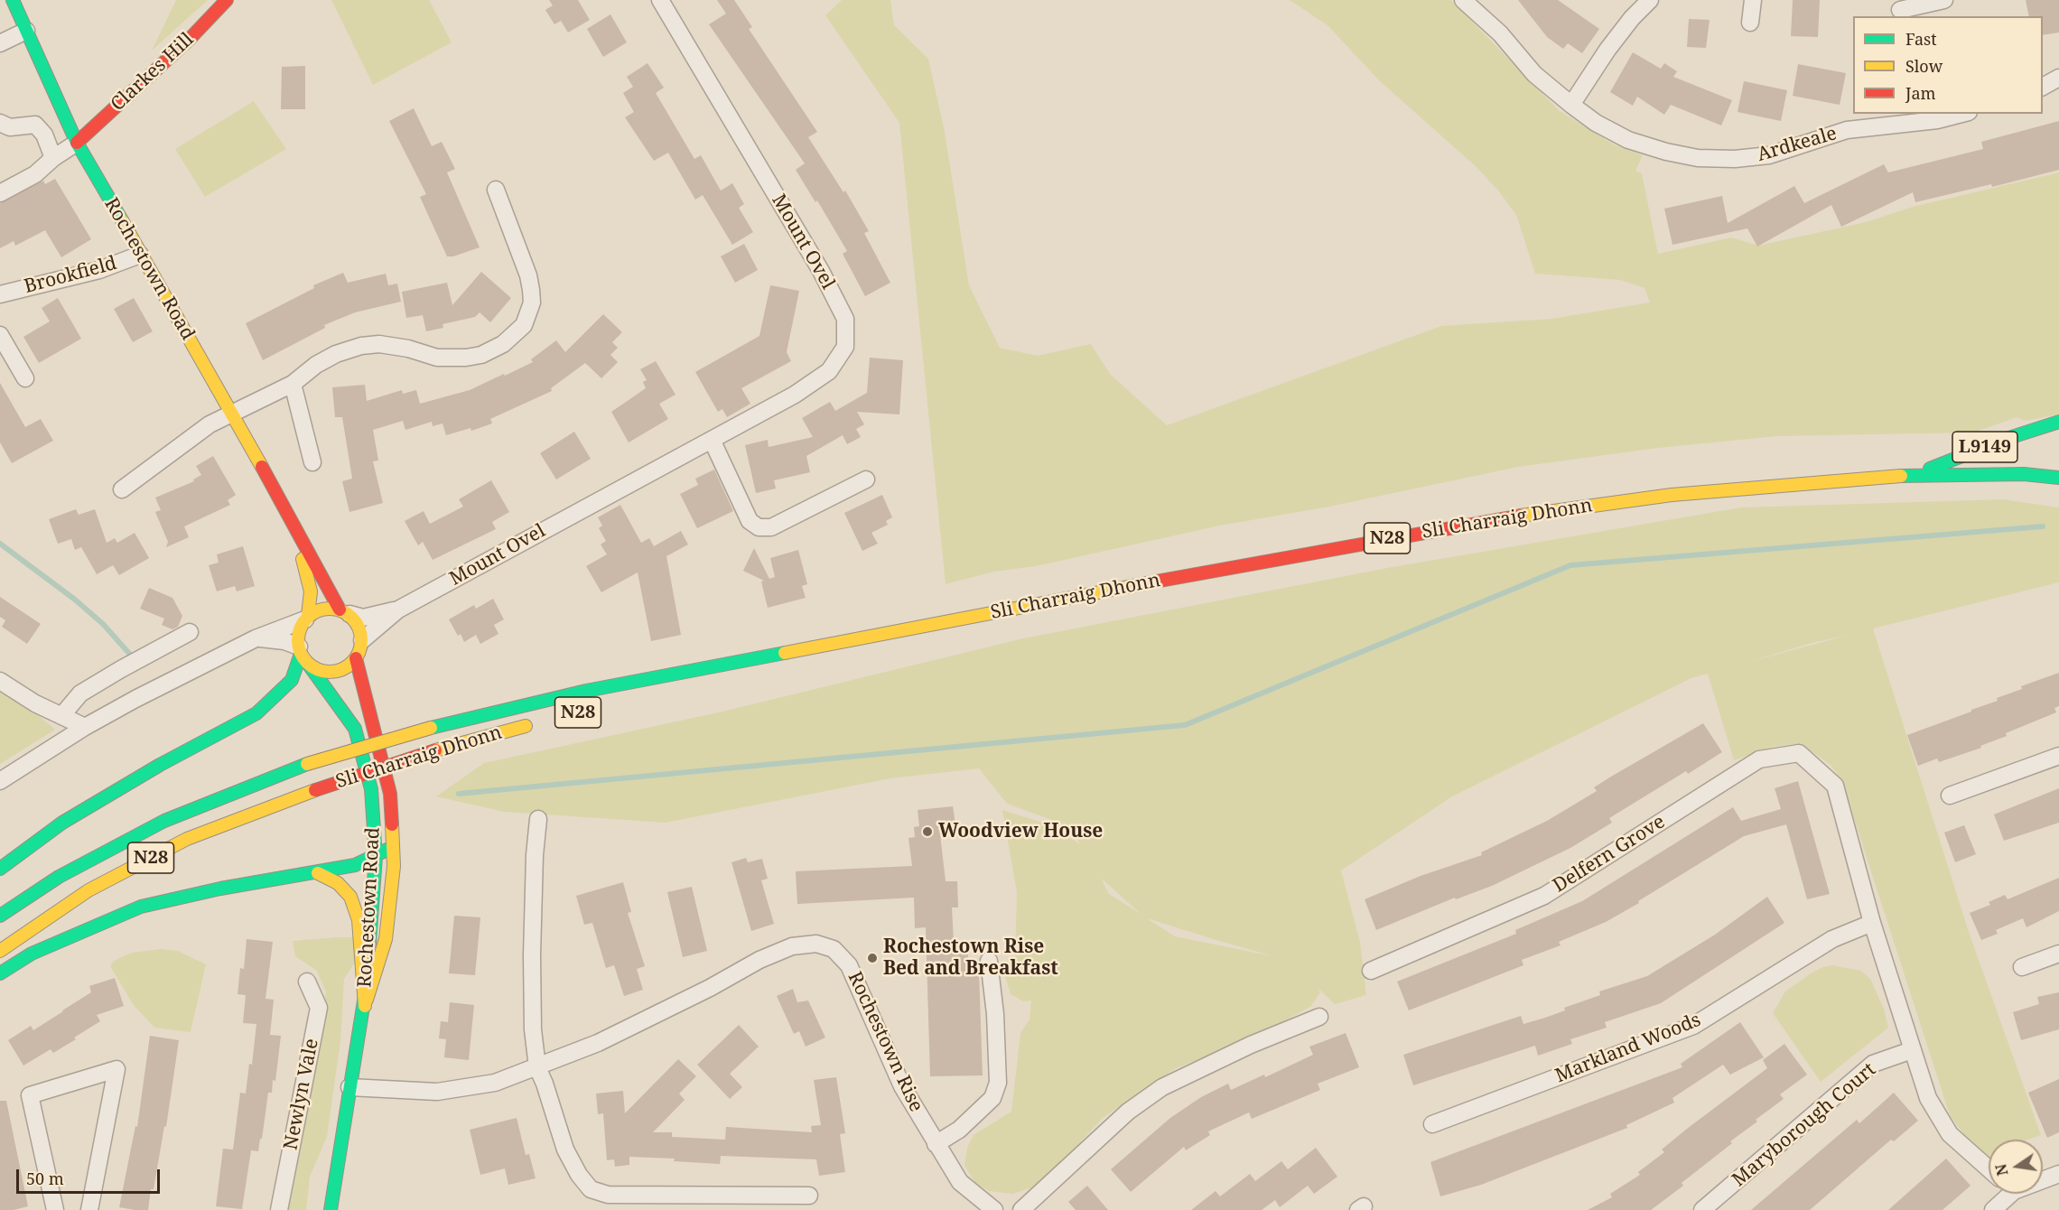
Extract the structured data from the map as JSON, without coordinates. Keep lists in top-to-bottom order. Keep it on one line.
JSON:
{"streets":{"main road":["Clarkes Hill","Rochestown Road","L9149","Sli Charraig Dhonn","N28"],"street":["Ardkeale","Mount Ovel","Brookfield","Delfern Grove","Rochestown Rise","Markland Woods","Newlyn Vale","Maryborough Court"]},"crossings":[["Clarkes Hill","Rochestown Road"],["Mount Ovel","Rochestown Road"],["Rochestown Road","Brookfield"],["Rochestown Road","Rochestown Rise"],["L9149","Sli Charraig Dhonn"],["Delfern Grove","Markland Woods"]],"places":["Woodview House","Rochestown Rise Bed and Breakfast"],"legend":["Fast","Slow","Jam"],"scale_bar":"50 m","north":"left"}
